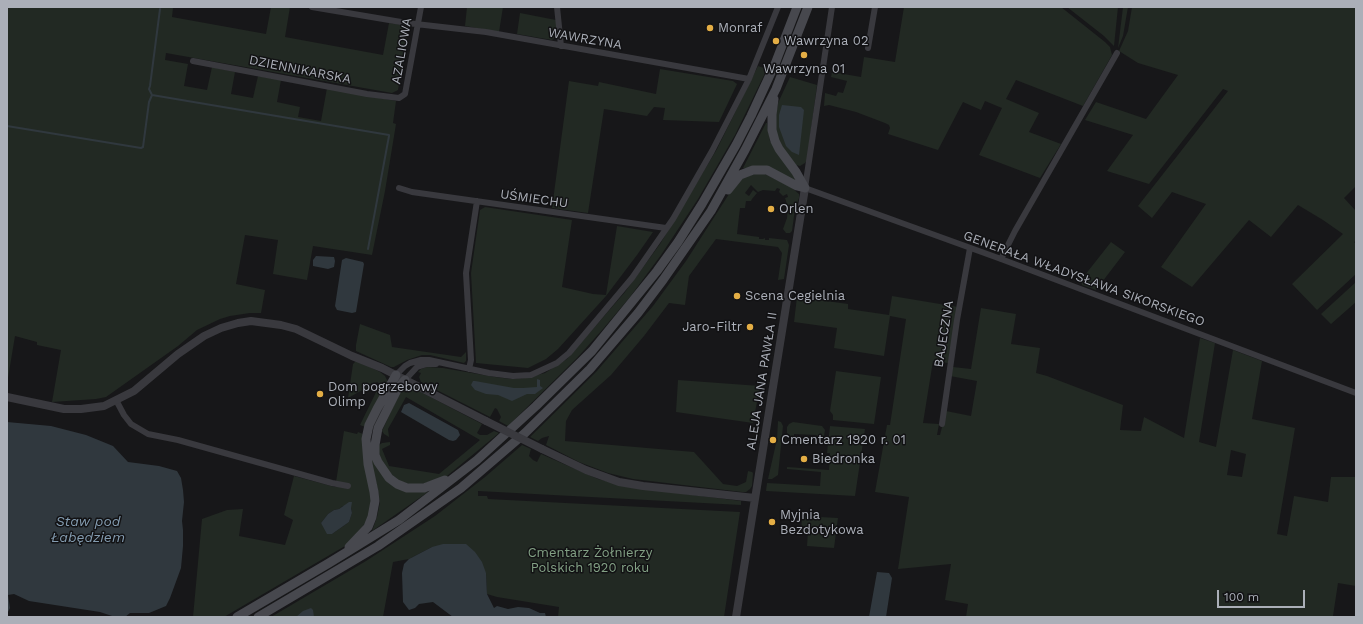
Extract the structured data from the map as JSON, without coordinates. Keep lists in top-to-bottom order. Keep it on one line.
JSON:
{"streets":{"street":["WAWRZYNA","AZALIOWA","DZIENNIKARSKA","UŚMIECHU","GENERAŁA WŁADYSŁAWA SIKORSKIEGO","BAJECZNA","ALEJA JANA PAWŁA II"]},"crossings":[["WAWRZYNA","AZALIOWA"],["AZALIOWA","DZIENNIKARSKA"],["GENERAŁA WŁADYSŁAWA SIKORSKIEGO","BAJECZNA"],["GENERAŁA WŁADYSŁAWA SIKORSKIEGO","ALEJA JANA PAWŁA II"]],"water":["Staw pod Łabędziem"],"parks":["Cmentarz Żołnierzy Polskich 1920 roku"],"places":["Monraf","Wawrzyna 02","Wawrzyna 01","Orlen","Scena Cegielnia","Jaro-Filtr","Dom pogrzebowy Olimp","Cmentarz 1920 r. 01","Biedronka","Myjnia Bezdotykowa"],"scale_bar":"100 m"}
